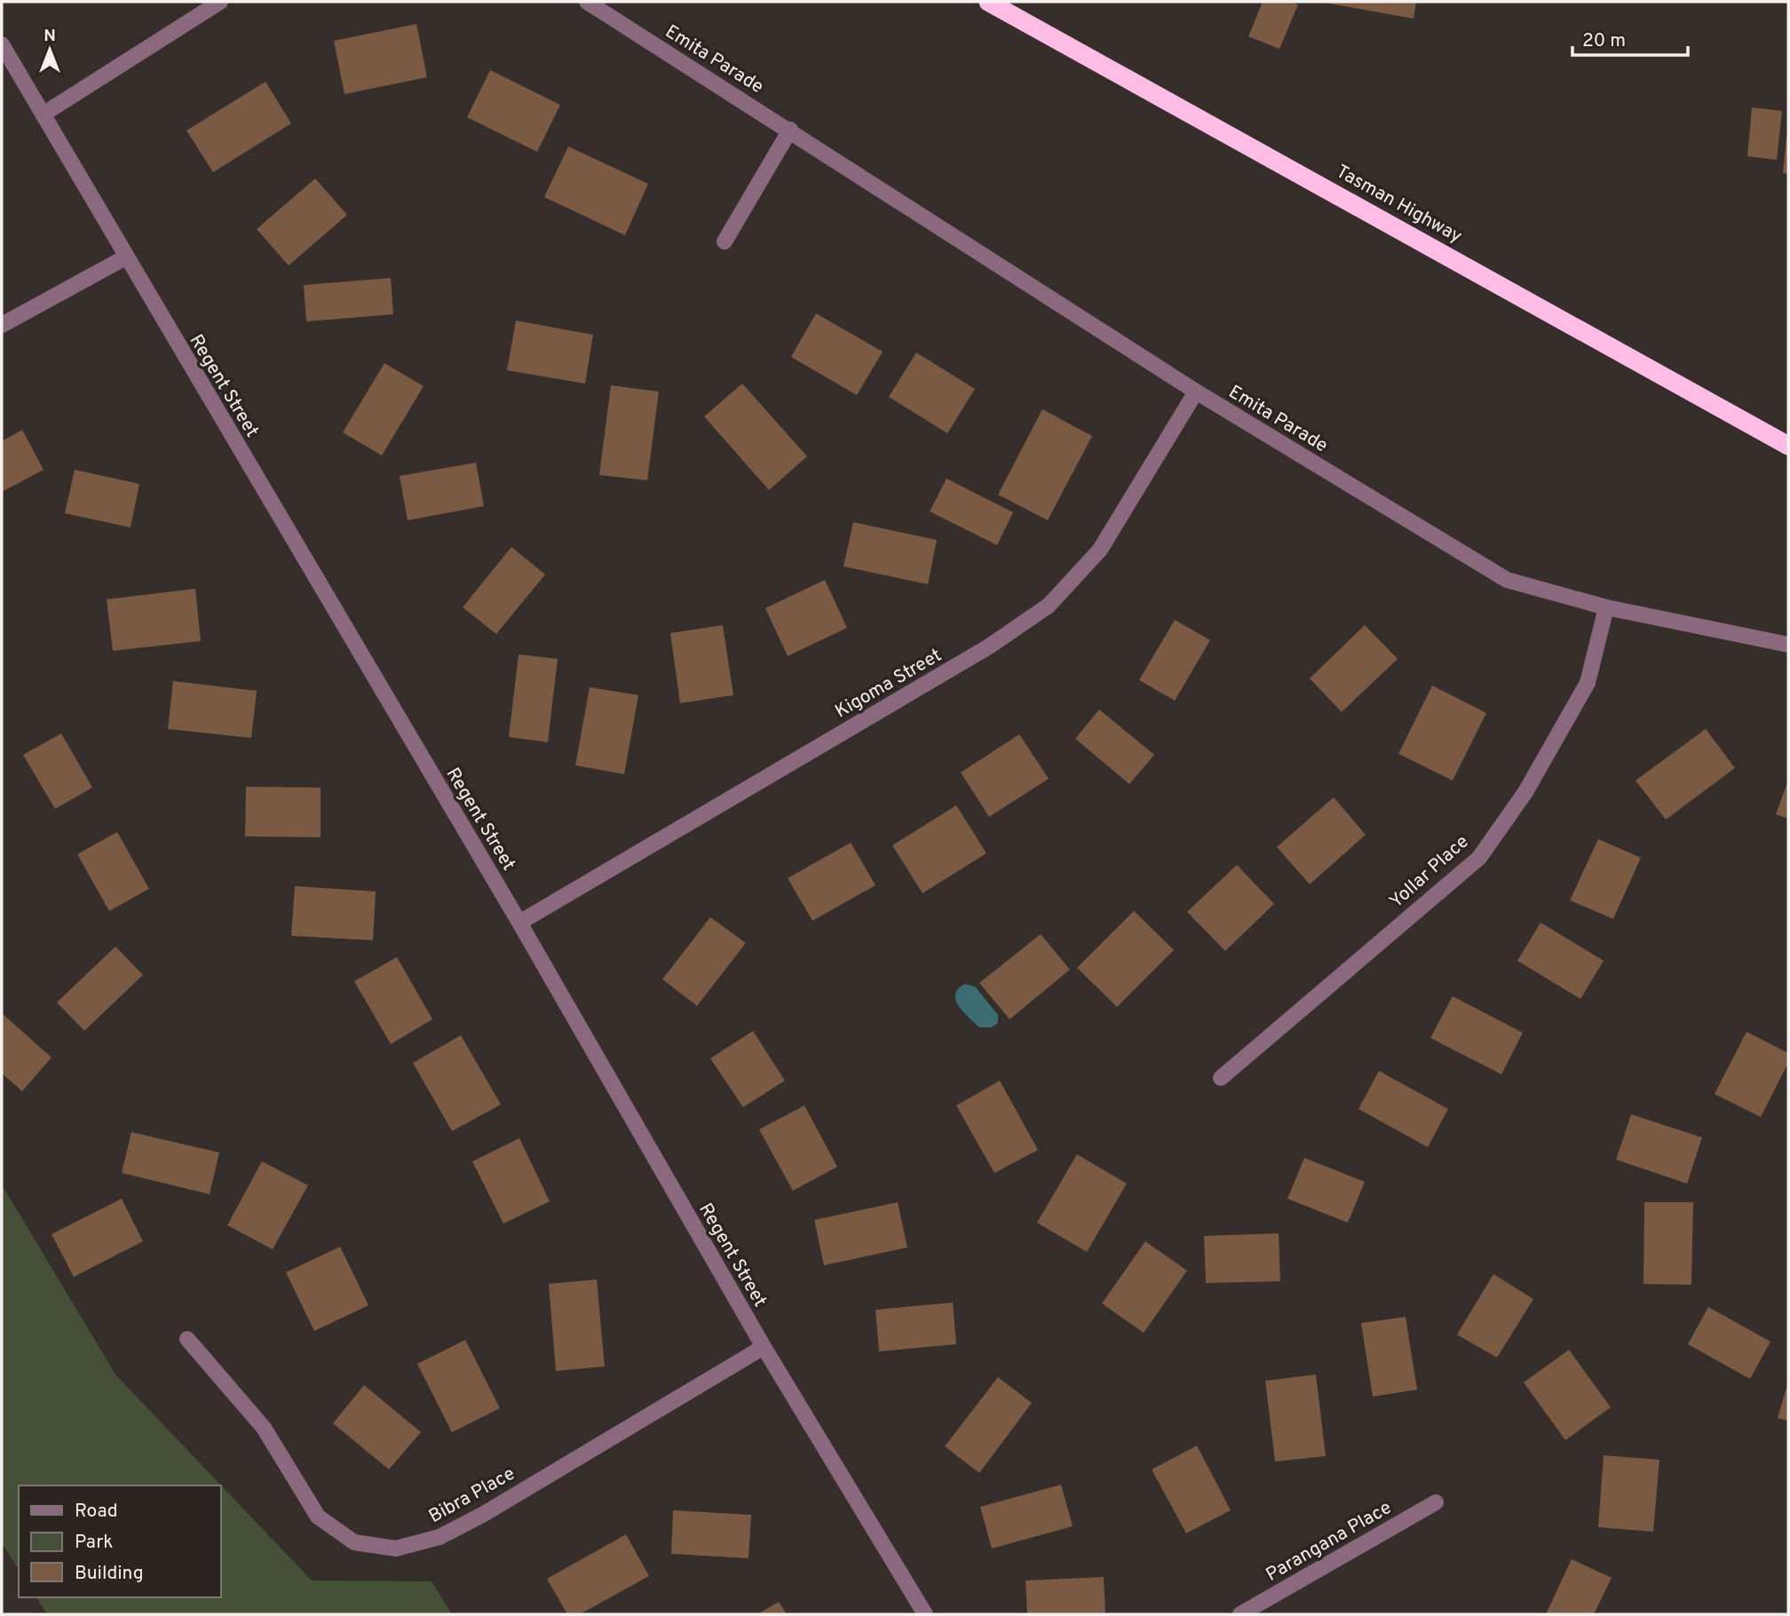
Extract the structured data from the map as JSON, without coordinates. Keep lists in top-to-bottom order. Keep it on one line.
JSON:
{"streets":{"highway":["Tasman Highway"],"street":["Emita Parade","Regent Street","Kigoma Street","Yollar Place","Bibra Place","Parangana Place"]},"crossings":[["Emita Parade","Kigoma Street"],["Emita Parade","Yollar Place"],["Regent Street","Kigoma Street"],["Regent Street","Bibra Place"]],"legend":["Road","Park","Building"],"scale_bar":"20 m","north":"top"}
